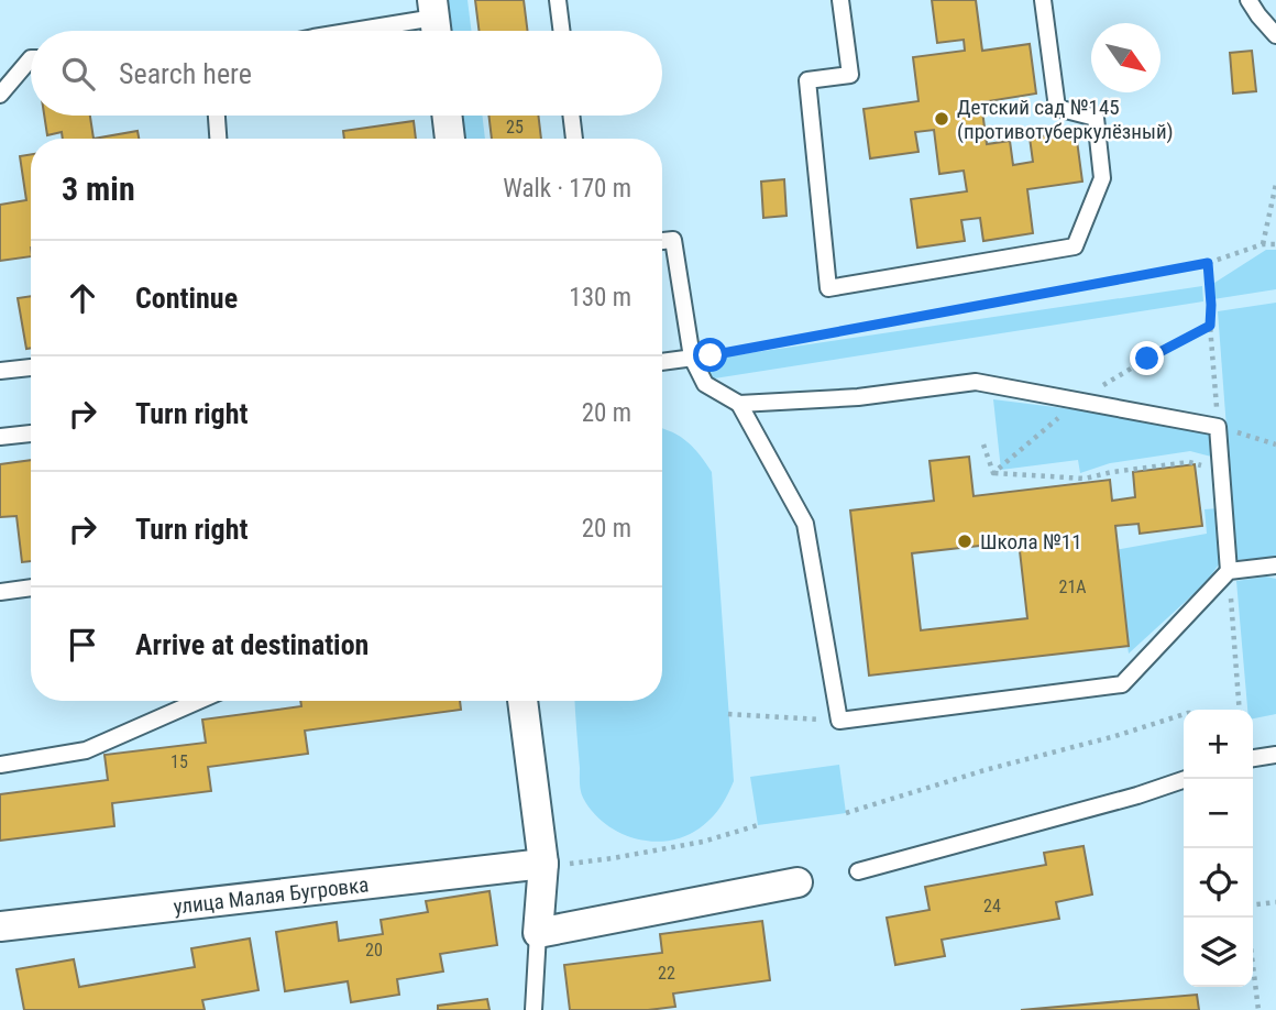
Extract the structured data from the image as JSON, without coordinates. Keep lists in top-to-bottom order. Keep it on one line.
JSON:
{"streets":{"street":["улица Малая Бугровка"]},"places":["Детский сад №145 (противотуберкулёзный)","Школа №11"],"house_numbers":["25","21А","15","24","20","22"],"north":"bottom right","page":{"search":"Search here","heading":["3 min","Walk · 170 m"],"list":[["Continue","130 m"],["Turn right","20 m"],["Turn right","20 m"],"Arrive at destination"],"map_buttons":["+","−"]}}
